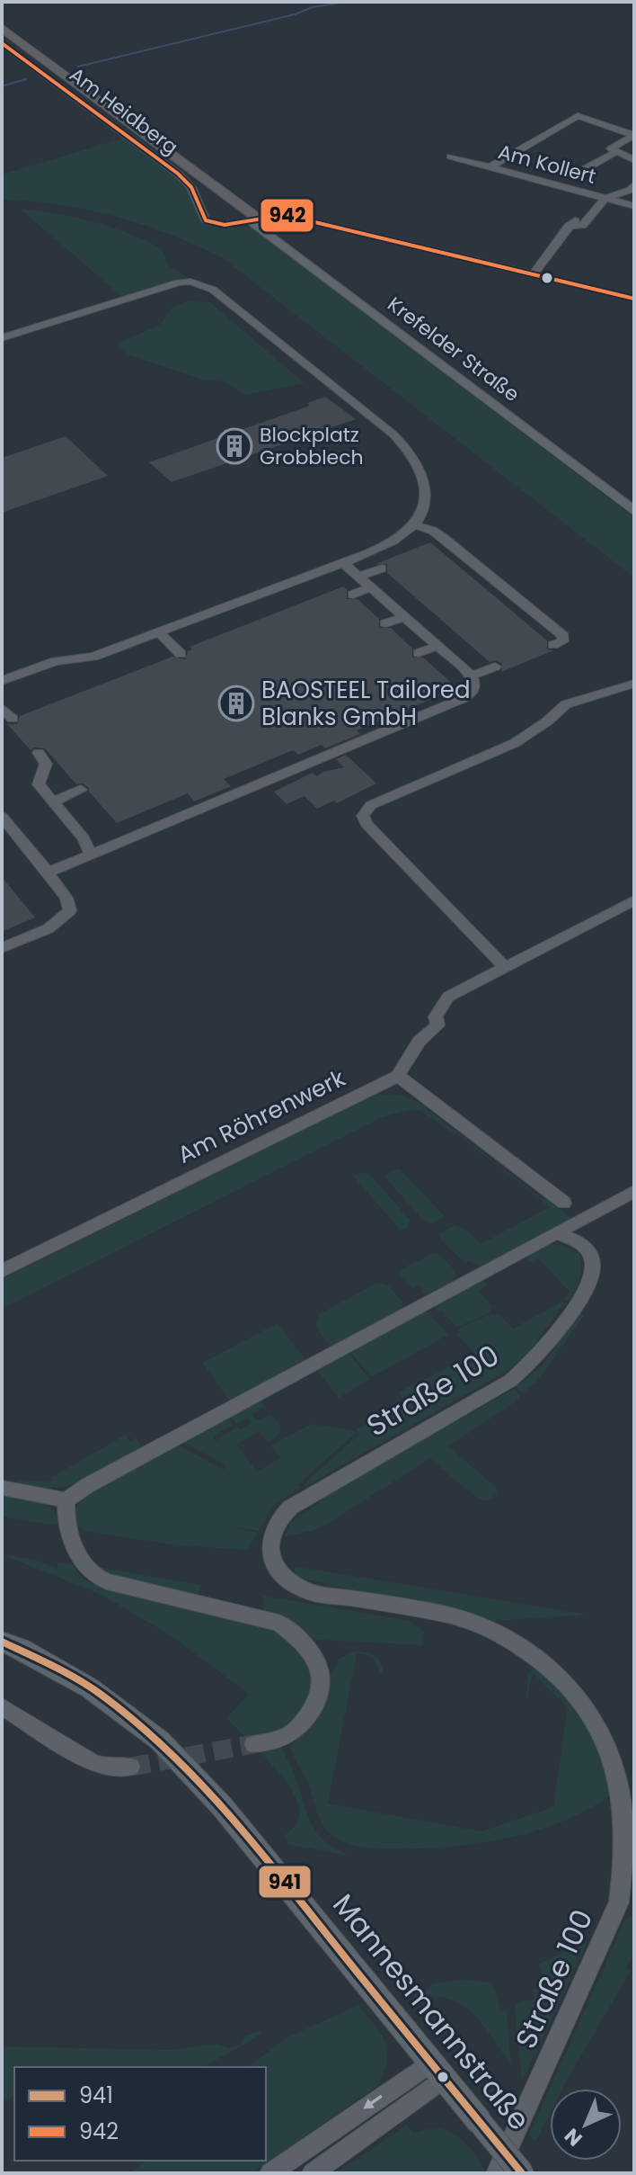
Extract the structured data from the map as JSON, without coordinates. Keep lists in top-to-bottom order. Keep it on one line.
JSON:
{"streets":{"highway":["Krefelder Straße"],"main road":["Mannesmannstraße"],"street":["Am Heidberg","Am Kollert","Am Röhrenwerk","Straße 100"]},"crossings":[["Am Heidberg","Krefelder Straße"]],"places":{"building":["Blockplatz Grobblech","BAOSTEEL Tailored Blanks GmbH"]},"lines":["transit line 942","transit line 941"],"legend":["941","942"],"north":"bottom left"}
